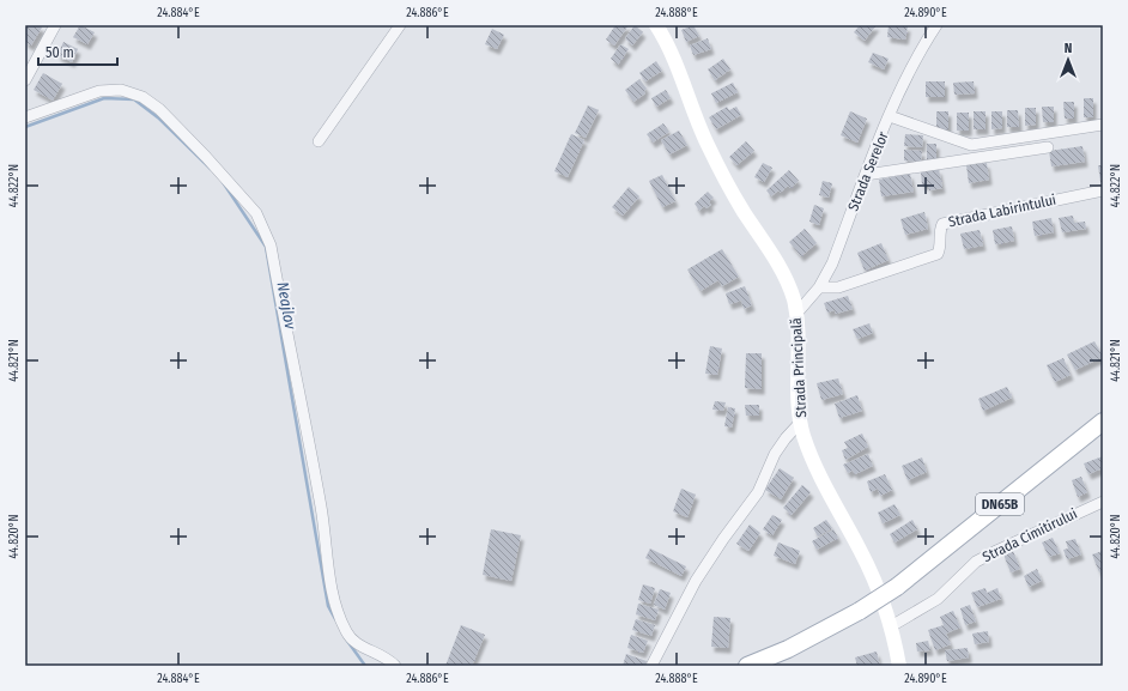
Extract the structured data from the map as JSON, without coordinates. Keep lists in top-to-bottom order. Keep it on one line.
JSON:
{"streets":{"main road":["Strada Principală","DN65B"],"street":["Strada Serelor","Strada Labirintului","Strada Cimitirului"]},"crossings":[["Strada Serelor","Strada Labirintului"],["Strada Serelor","Strada Principală"],["Strada Principală","Strada Cimitirului"]],"water":["Neajlov"],"scale_bar":"50 m","north":"top","coordinates":["24.884°E","24.886°E","24.888°E","24.890°E","44.822°N","44.821°N","44.820°N"]}
